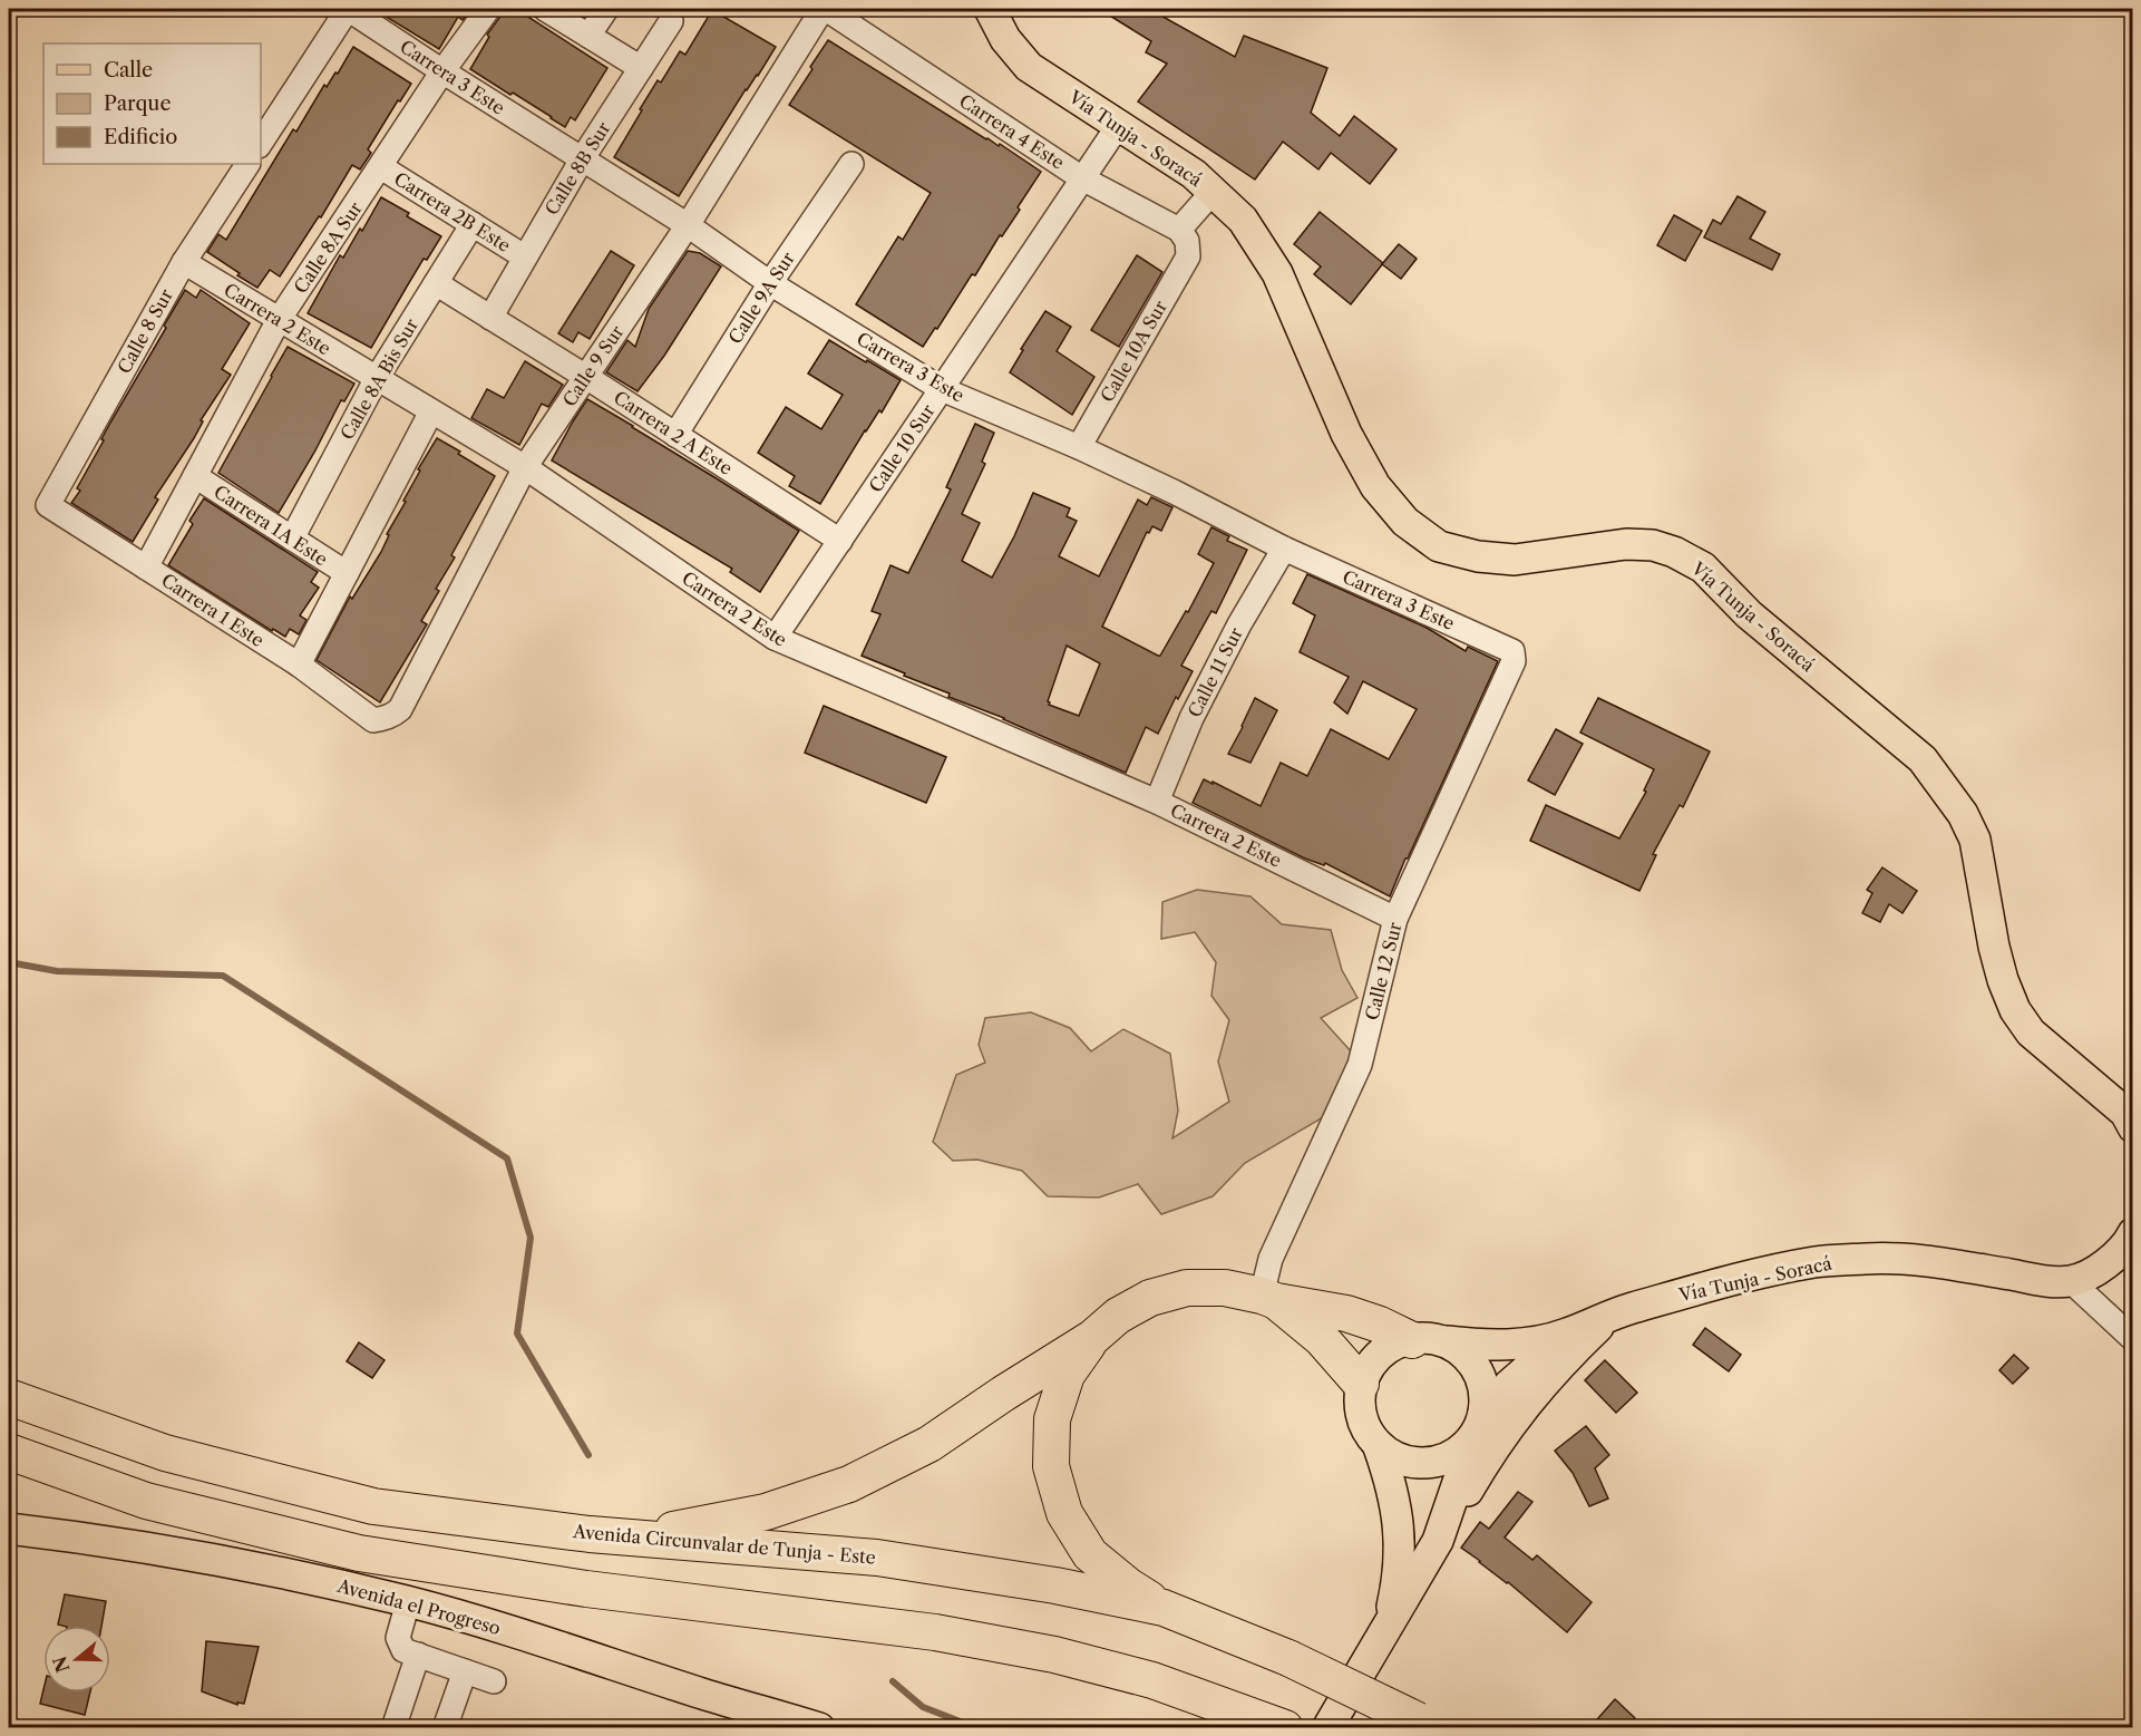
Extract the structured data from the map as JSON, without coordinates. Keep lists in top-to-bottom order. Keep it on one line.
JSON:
{"streets":{"highway":["Avenida Circunvalar de Tunja - Este"],"main road":["Vía Tunja - Soracá","Avenida el Progreso"],"street":["Carrera 3 Este","Carrera 4 Este","Calle 8B Sur","Carrera 2B Este","Calle 8A Sur","Calle 9A Sur","Carrera 2 Este","Calle 8 Sur","Calle 10A Sur","Calle 9 Sur","Calle 8A Bis Sur","Carrera 2 A Este","Calle 10 Sur","Carrera 1A Este","Carrera 1 Este","Calle 11 Sur","Calle 12 Sur"]},"crossings":[["Carrera 3 Este","Calle 8B Sur"],["Carrera 3 Este","Calle 8A Sur"],["Carrera 3 Este","Calle 9A Sur"],["Carrera 3 Este","Calle 10A Sur"],["Carrera 3 Este","Calle 9 Sur"],["Carrera 3 Este","Calle 10 Sur"],["Carrera 3 Este","Calle 11 Sur"],["Carrera 3 Este","Calle 12 Sur"],["Carrera 4 Este","Calle 10A Sur"],["Carrera 4 Este","Calle 9 Sur"],["Carrera 4 Este","Calle 10 Sur"],["Vía Tunja - Soracá","Calle 10 Sur"],["Calle 8B Sur","Carrera 2B Este"],["Calle 8B Sur","Carrera 2 A Este"],["Carrera 2B Este","Calle 8A Sur"],["Carrera 2B Este","Calle 8A Bis Sur"],["Calle 8A Sur","Carrera 2 Este"],["Calle 8A Sur","Carrera 1A Este"],["Calle 8A Sur","Carrera 1 Este"],["Calle 9A Sur","Carrera 2 A Este"],["Carrera 2 Este","Calle 8 Sur"],["Carrera 2 Este","Calle 9 Sur"],["Carrera 2 Este","Calle 8A Bis Sur"],["Carrera 2 Este","Calle 10 Sur"],["Carrera 2 Este","Calle 11 Sur"],["Carrera 2 Este","Calle 12 Sur"],["Calle 8 Sur","Carrera 1 Este"],["Calle 9 Sur","Carrera 2 A Este"],["Calle 9 Sur","Carrera 1 Este"],["Calle 8A Bis Sur","Carrera 2 A Este"],["Calle 8A Bis Sur","Carrera 1A Este"],["Carrera 2 A Este","Calle 10 Sur"]],"legend":["Calle","Parque","Edificio"],"north":"left"}
